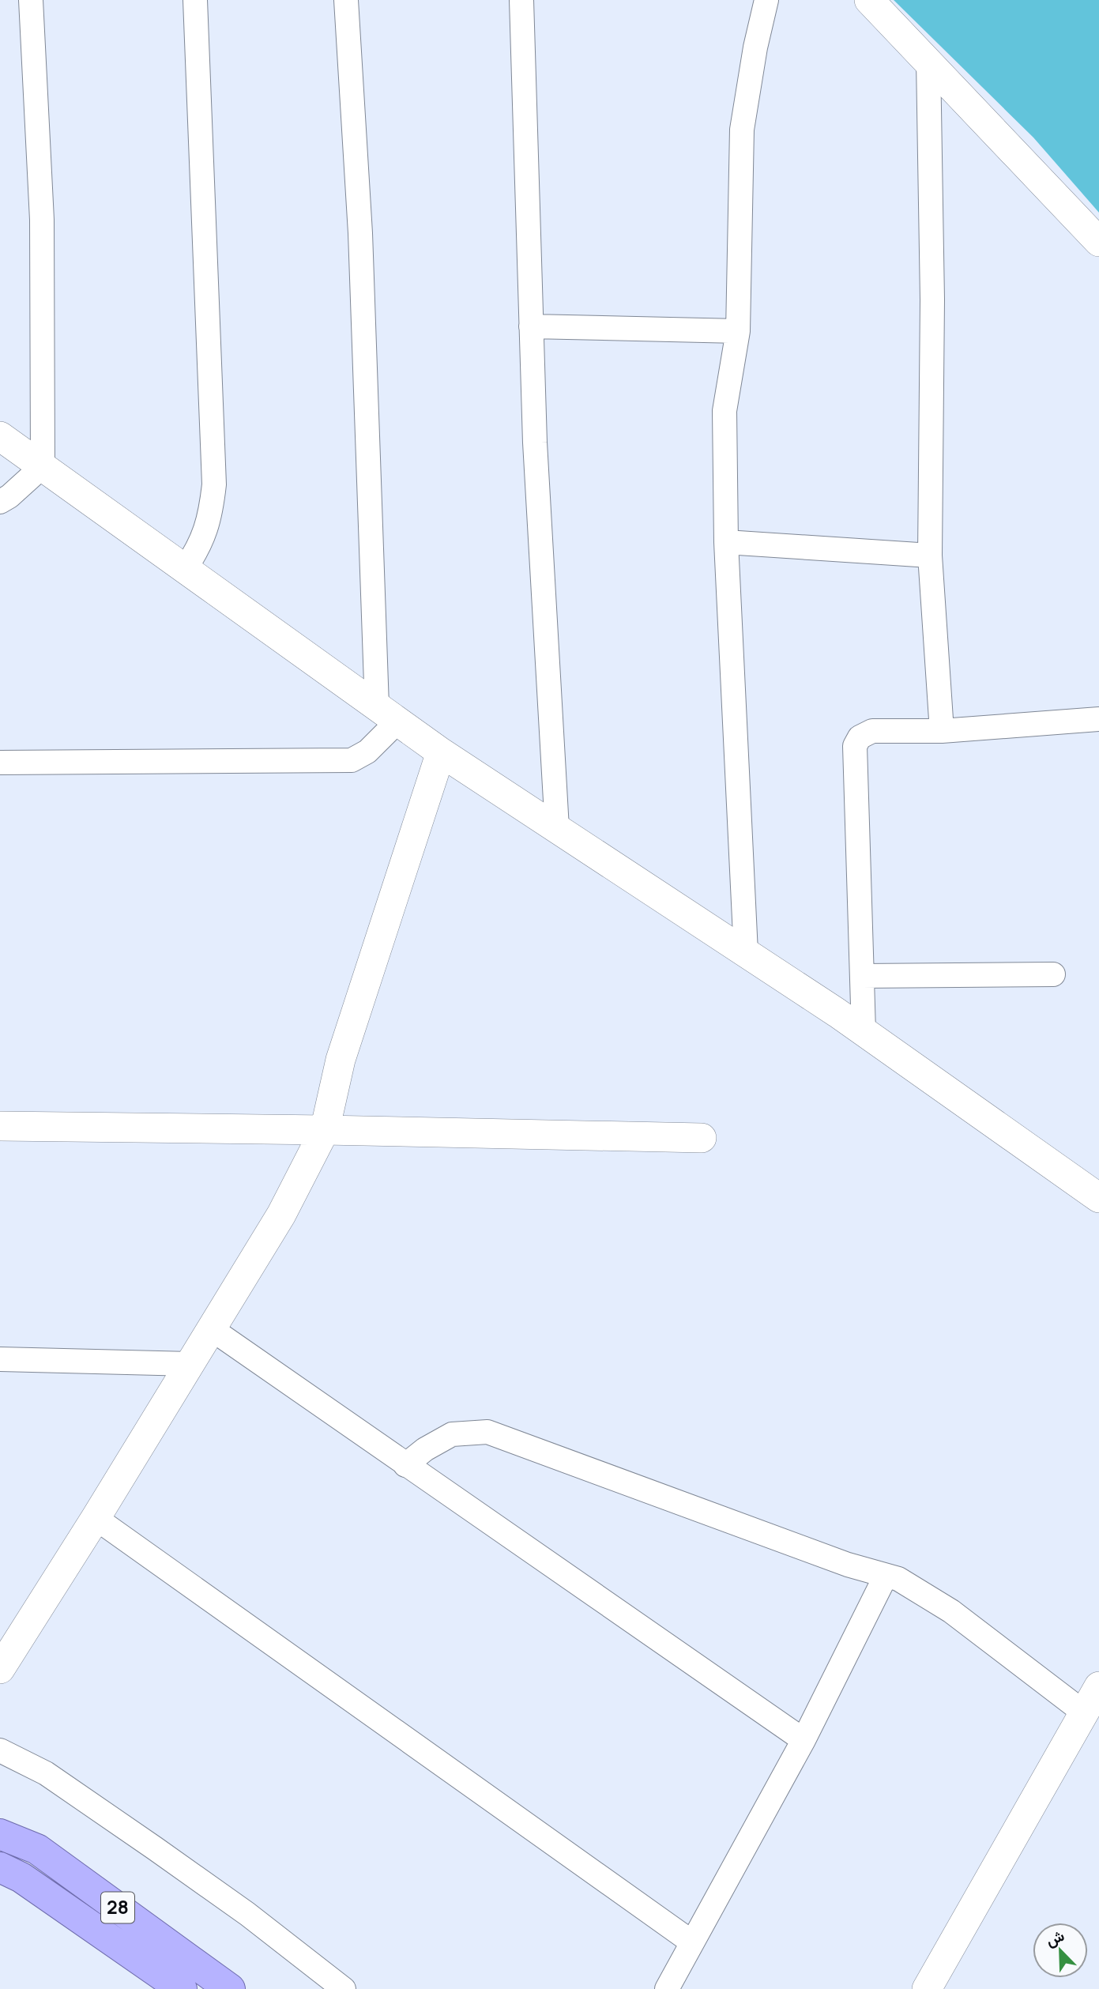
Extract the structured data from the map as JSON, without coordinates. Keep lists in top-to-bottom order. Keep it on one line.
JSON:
{"streets":{"highway":["28"]},"north":"top left"}
